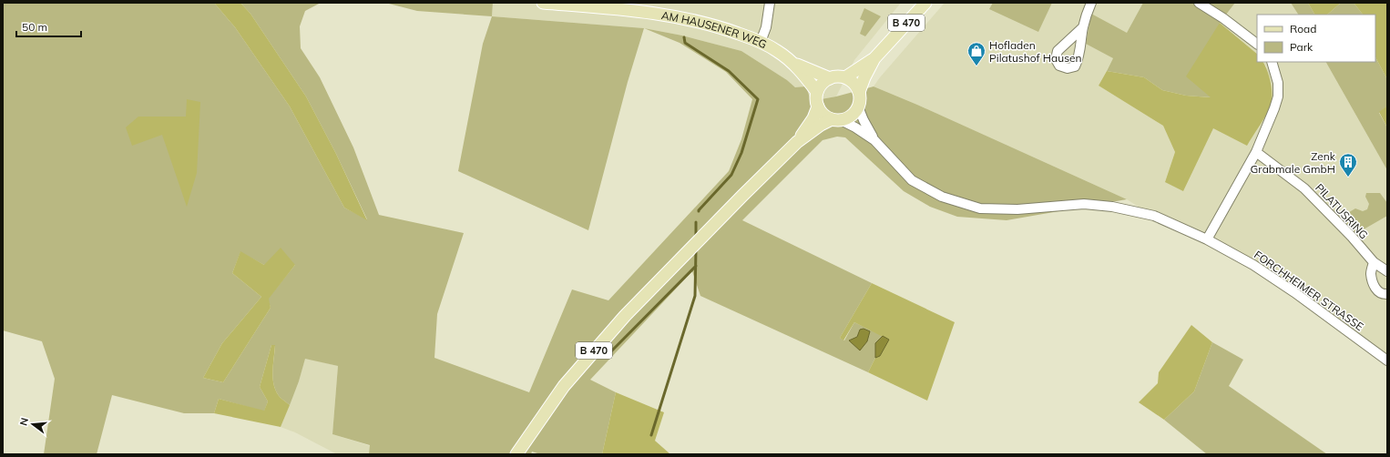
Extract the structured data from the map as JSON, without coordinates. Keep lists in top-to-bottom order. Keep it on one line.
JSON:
{"streets":{"main road":["B 470","AM HAUSENER WEG"],"street":["PILATUSRING","FORCHHEIMER STRASSE"]},"places":{"shop":["Hofladen Pilatushof Hausen"],"building":["Zenk Grabmale GmbH"]},"legend":["Road","Park"],"scale_bar":"50 m","north":"left"}
